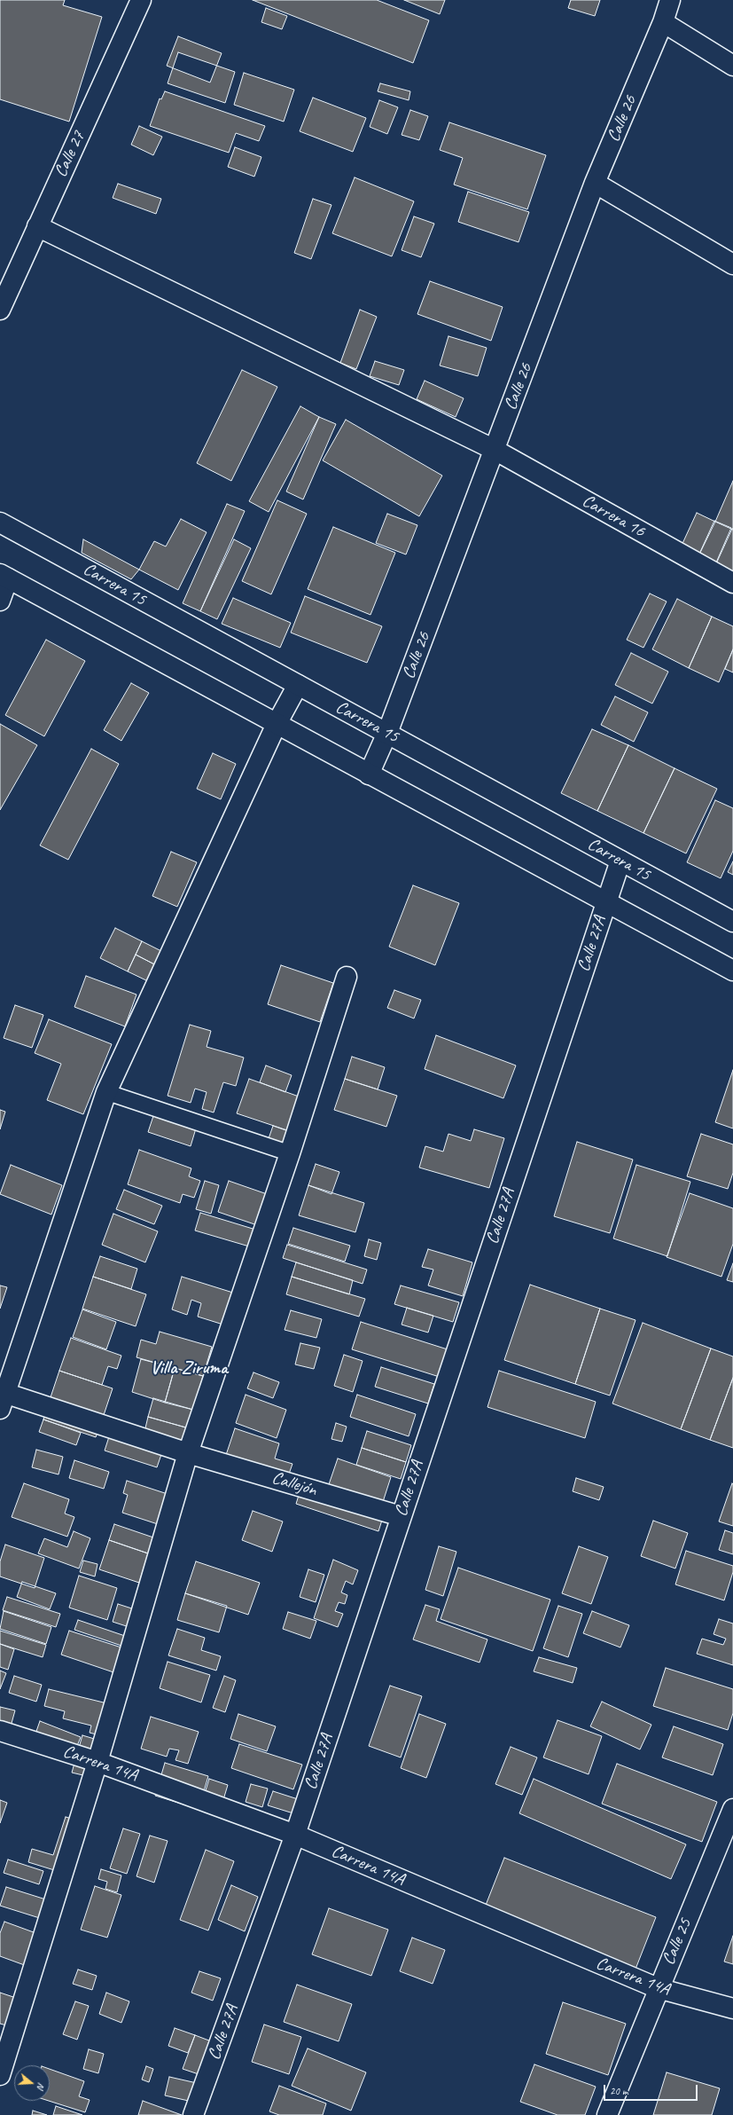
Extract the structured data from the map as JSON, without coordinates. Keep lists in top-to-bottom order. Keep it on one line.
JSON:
{"streets":{"street":["Calle 26","Calle 27","Carrera 16","Carrera 15","Calle 27A","Callejón","Carrera 14A","Calle 25"]},"crossings":[["Calle 26","Carrera 16"],["Calle 26","Carrera 15"],["Calle 27","Carrera 16"],["Carrera 15","Calle 27A"],["Calle 27A","Callejón"],["Calle 27A","Carrera 14A"],["Carrera 14A","Calle 25"]],"districts":["Villa Ziruma"],"scale_bar":"20 m","north":"right"}
